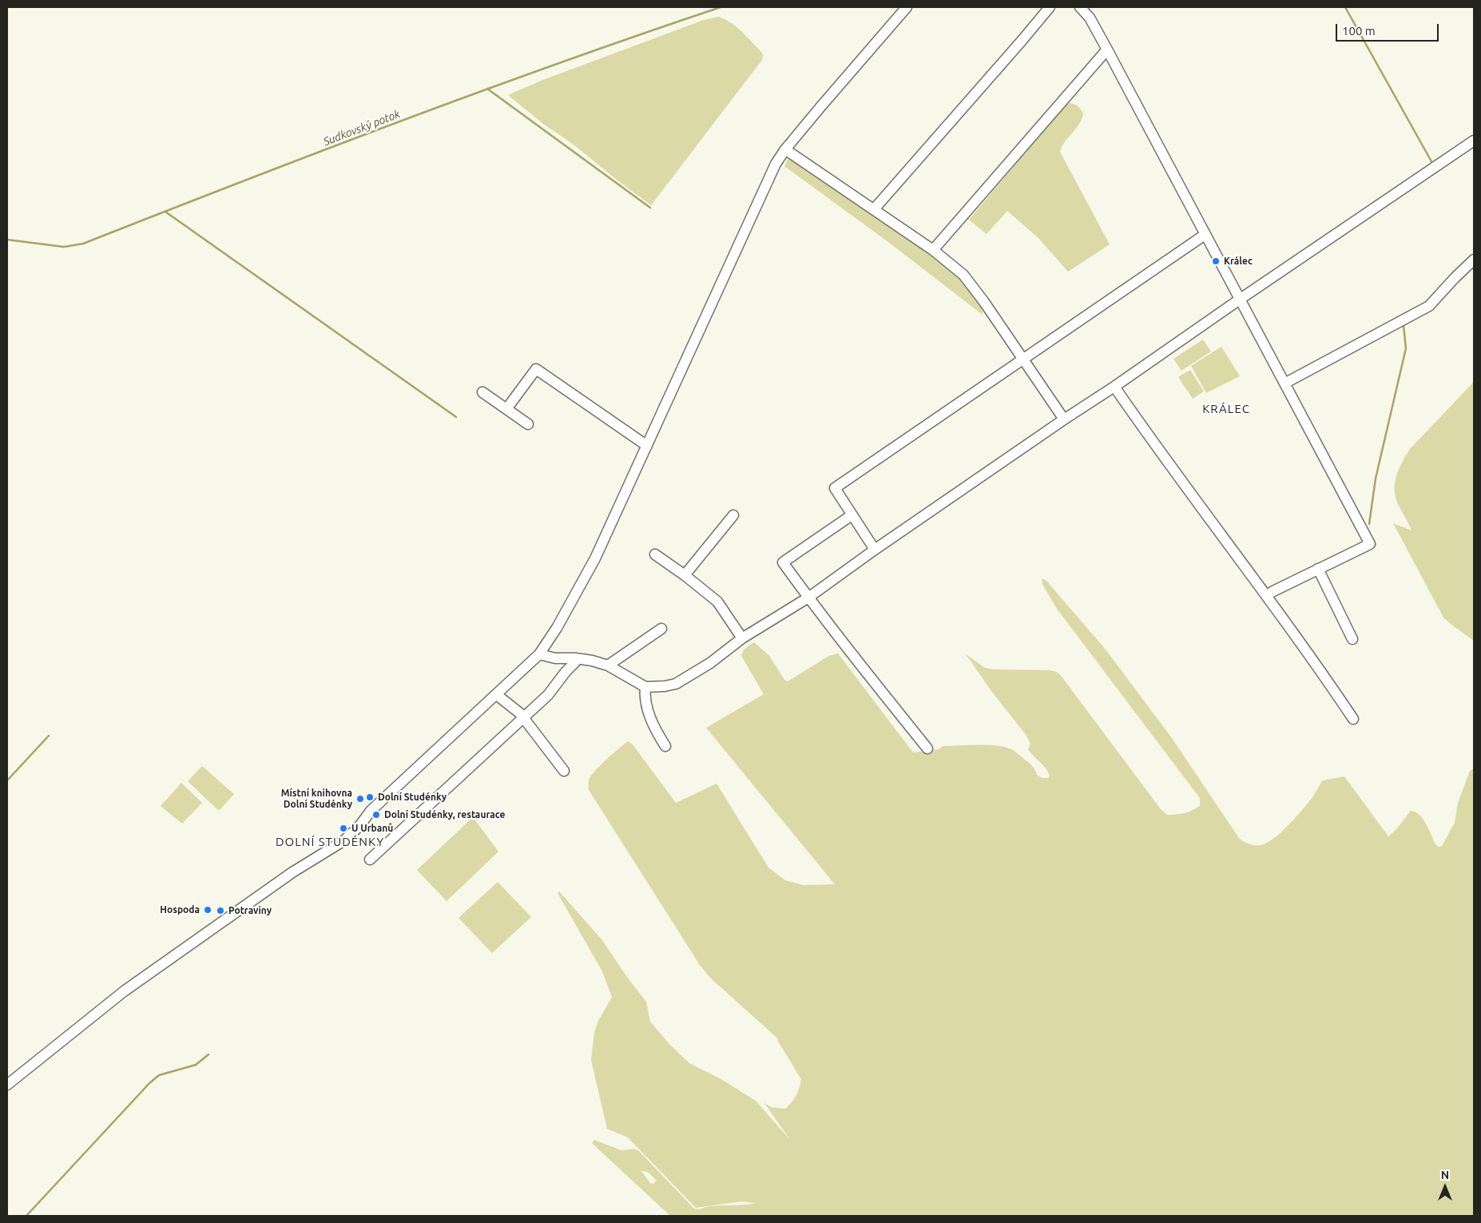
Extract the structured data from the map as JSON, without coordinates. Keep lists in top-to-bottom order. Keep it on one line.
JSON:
{"districts":["KRÁLEC","DOLNÍ STUDÉNKY"],"water":["Sudkovský potok"],"places":["Králec","Dolní Studénky","Místní knihovna Dolní Studénky","Dolní Studénky, restaurace","U Urbanů","Hospoda","Potraviny"],"scale_bar":"100 m","north":"top"}
